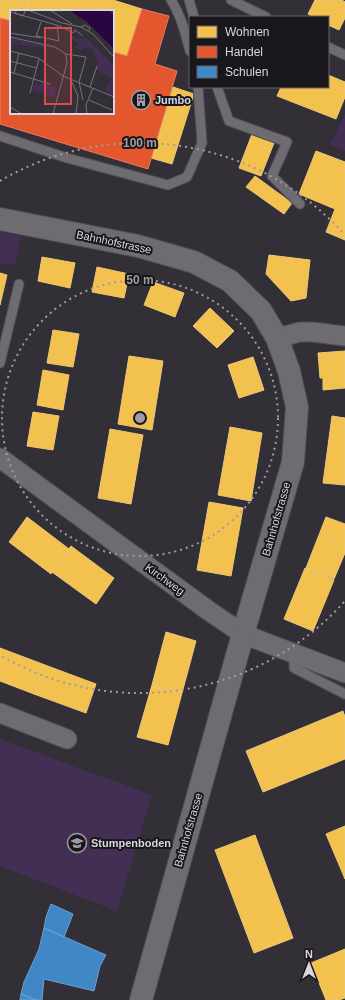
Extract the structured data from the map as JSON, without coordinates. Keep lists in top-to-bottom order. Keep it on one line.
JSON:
{"streets":{"street":["Bahnhofstrasse","Kirchweg"]},"crossings":[["Bahnhofstrasse","Kirchweg"]],"places":{"building":["Jumbo"],"school or university":["Stumpenboden"]},"legend":["Wohnen","Handel","Schulen"],"north":"top","rings":["100 m","50 m"]}
